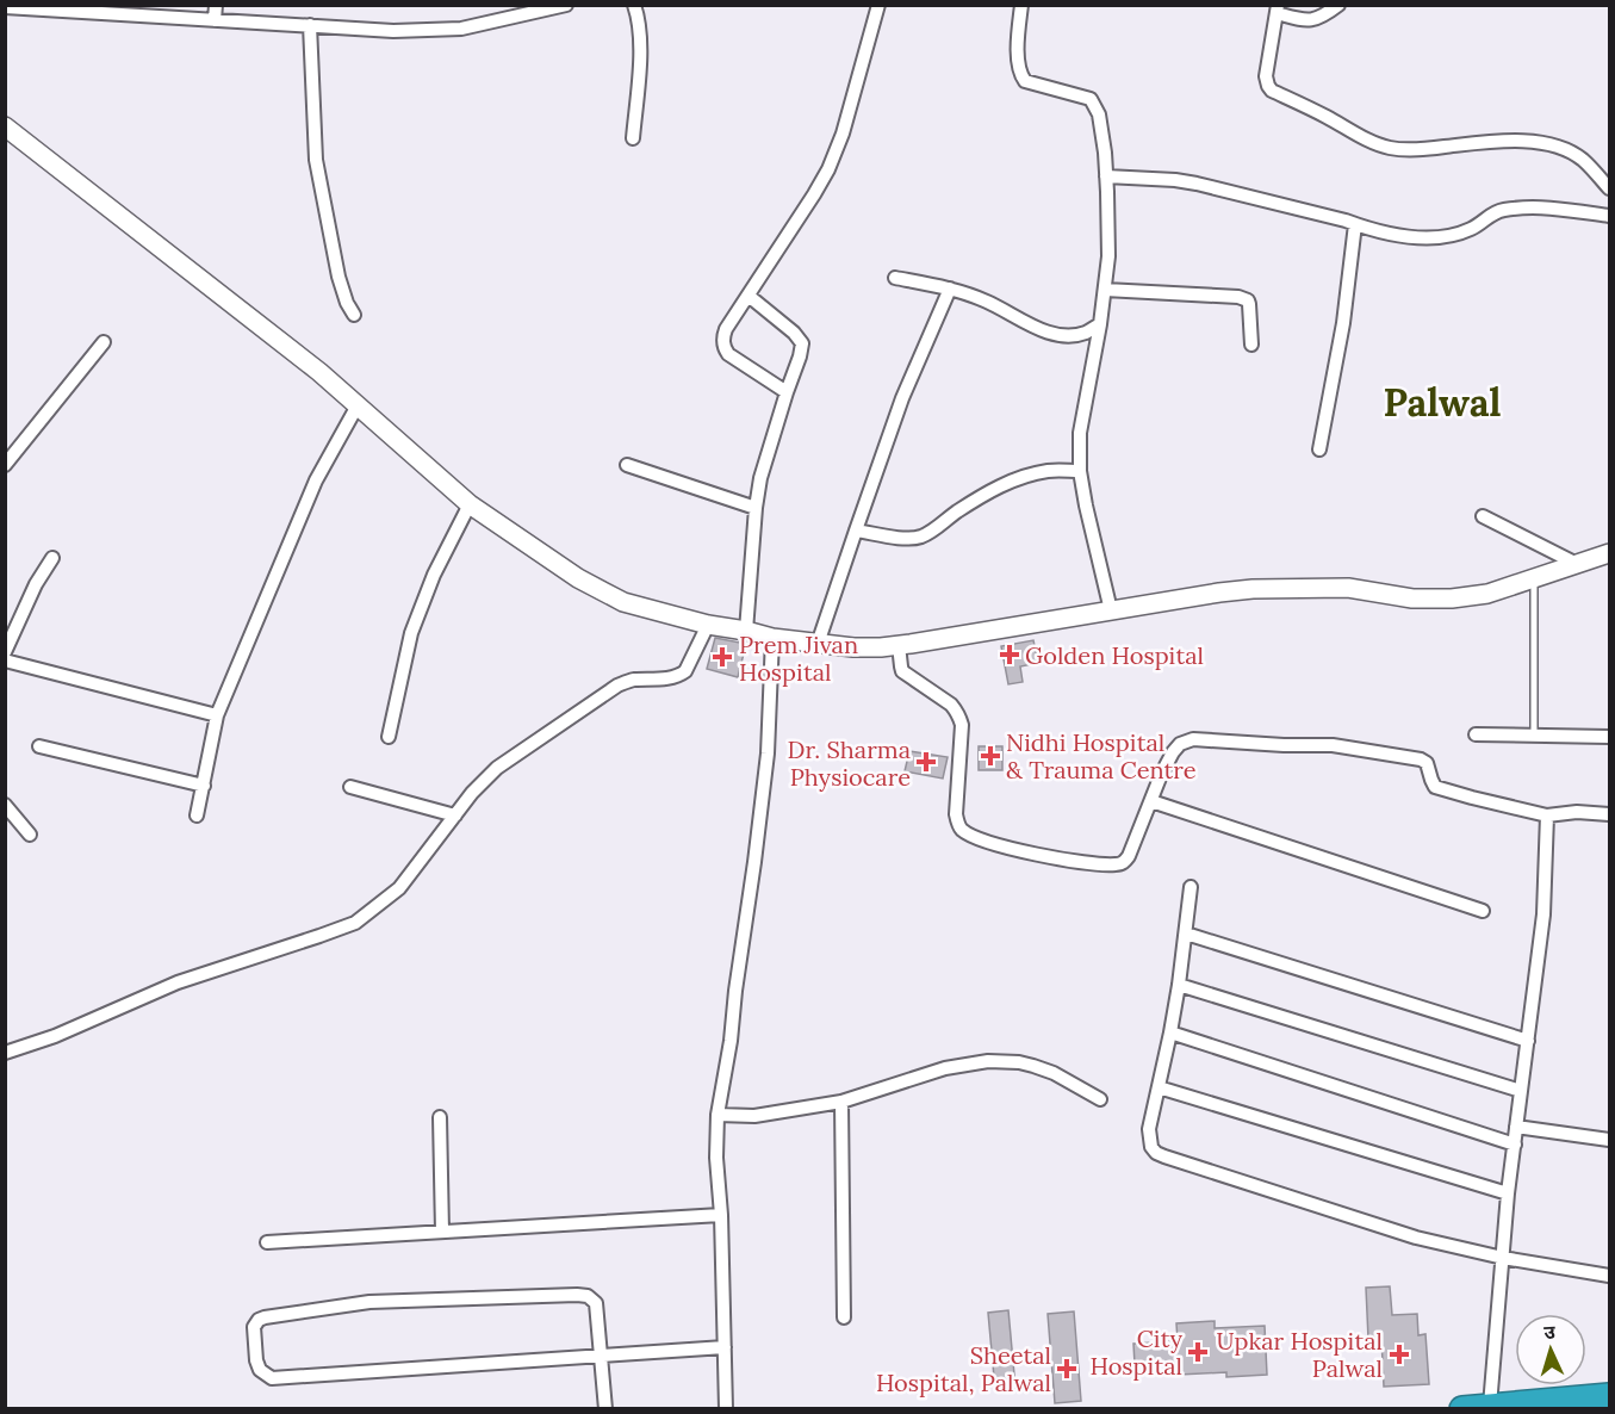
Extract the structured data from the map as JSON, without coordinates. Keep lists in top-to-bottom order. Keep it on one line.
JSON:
{"districts":["Palwal"],"places":{"health":["Golden Hospital","Prem Jivan Hospital","Nidhi Hospital & Trauma Centre","Dr. Sharma Physiocare","City Hospital","Upkar Hospital Palwal","Sheetal Hospital, Palwal"]},"north":"top"}
